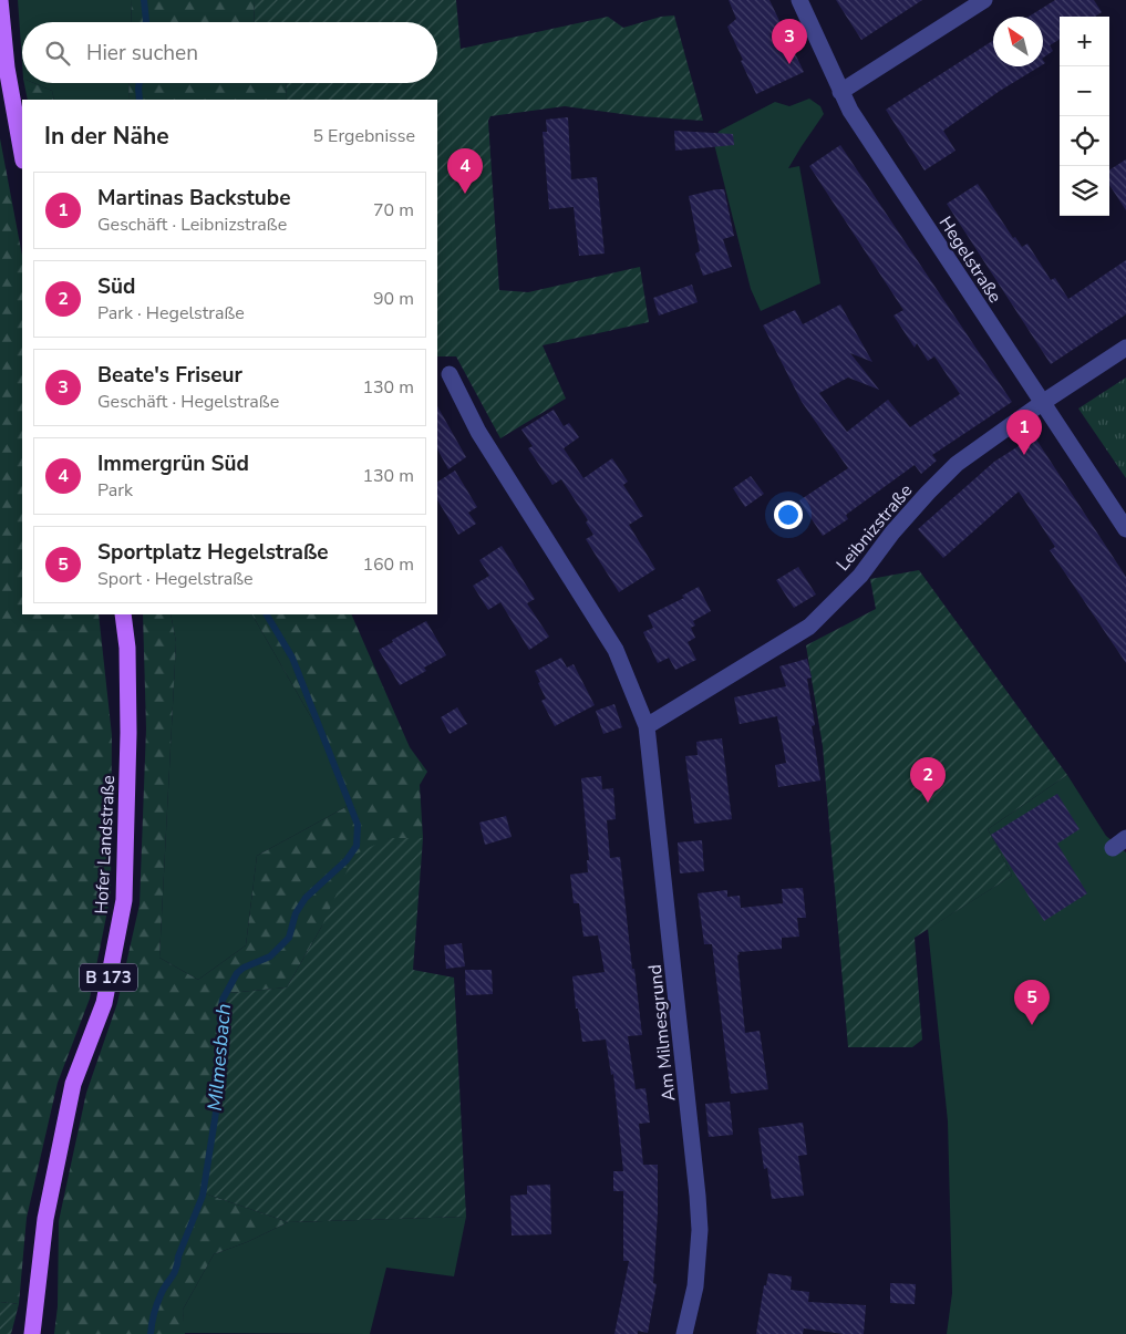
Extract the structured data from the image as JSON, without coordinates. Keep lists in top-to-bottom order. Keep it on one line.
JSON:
{"streets":{"main road":["Hofer Landstraße","B 173"],"street":["Hegelstraße","Leibnizstraße","Am Milmesgrund"]},"crossings":[["Hegelstraße","Leibnizstraße"],["Leibnizstraße","Am Milmesgrund"]],"water":["Milmesbach"],"north":"top left","page":{"map_buttons":["+","−"],"pins":["3","4","1","2","5"],"search":"Hier suchen","heading":["In der Nähe","5 Ergebnisse"],"list":[{"mark":"1","name":"Martinas Backstube","note":"Geschäft · Leibnizstraße","value":"70 m"},{"mark":"2","name":"Süd","note":"Park · Hegelstraße","value":"90 m"},{"mark":"3","name":"Beate's Friseur","note":"Geschäft · Hegelstraße","value":"130 m"},{"mark":"4","name":"Immergrün Süd","note":"Park","value":"130 m"},{"mark":"5","name":"Sportplatz Hegelstraße","note":"Sport · Hegelstraße","value":"160 m"}]}}
